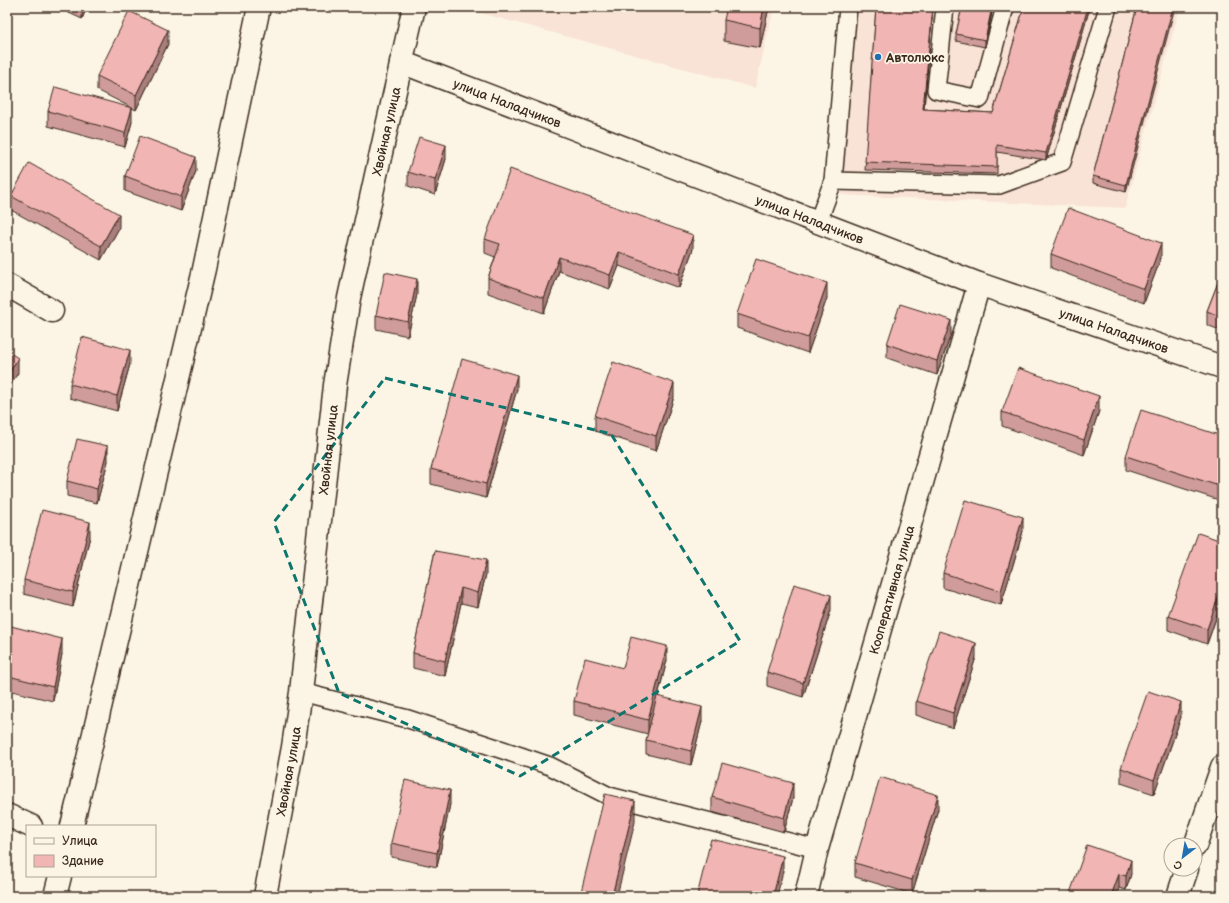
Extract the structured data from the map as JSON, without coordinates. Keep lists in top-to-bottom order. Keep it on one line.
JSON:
{"streets":{"street":["улица Наладчиков","Хвойная улица","Кооперативная улица"]},"crossings":[["улица Наладчиков","Хвойная улица"],["улица Наладчиков","Кооперативная улица"]],"places":["Автолюкс"],"legend":["Улица","Здание"],"north":"bottom left"}
